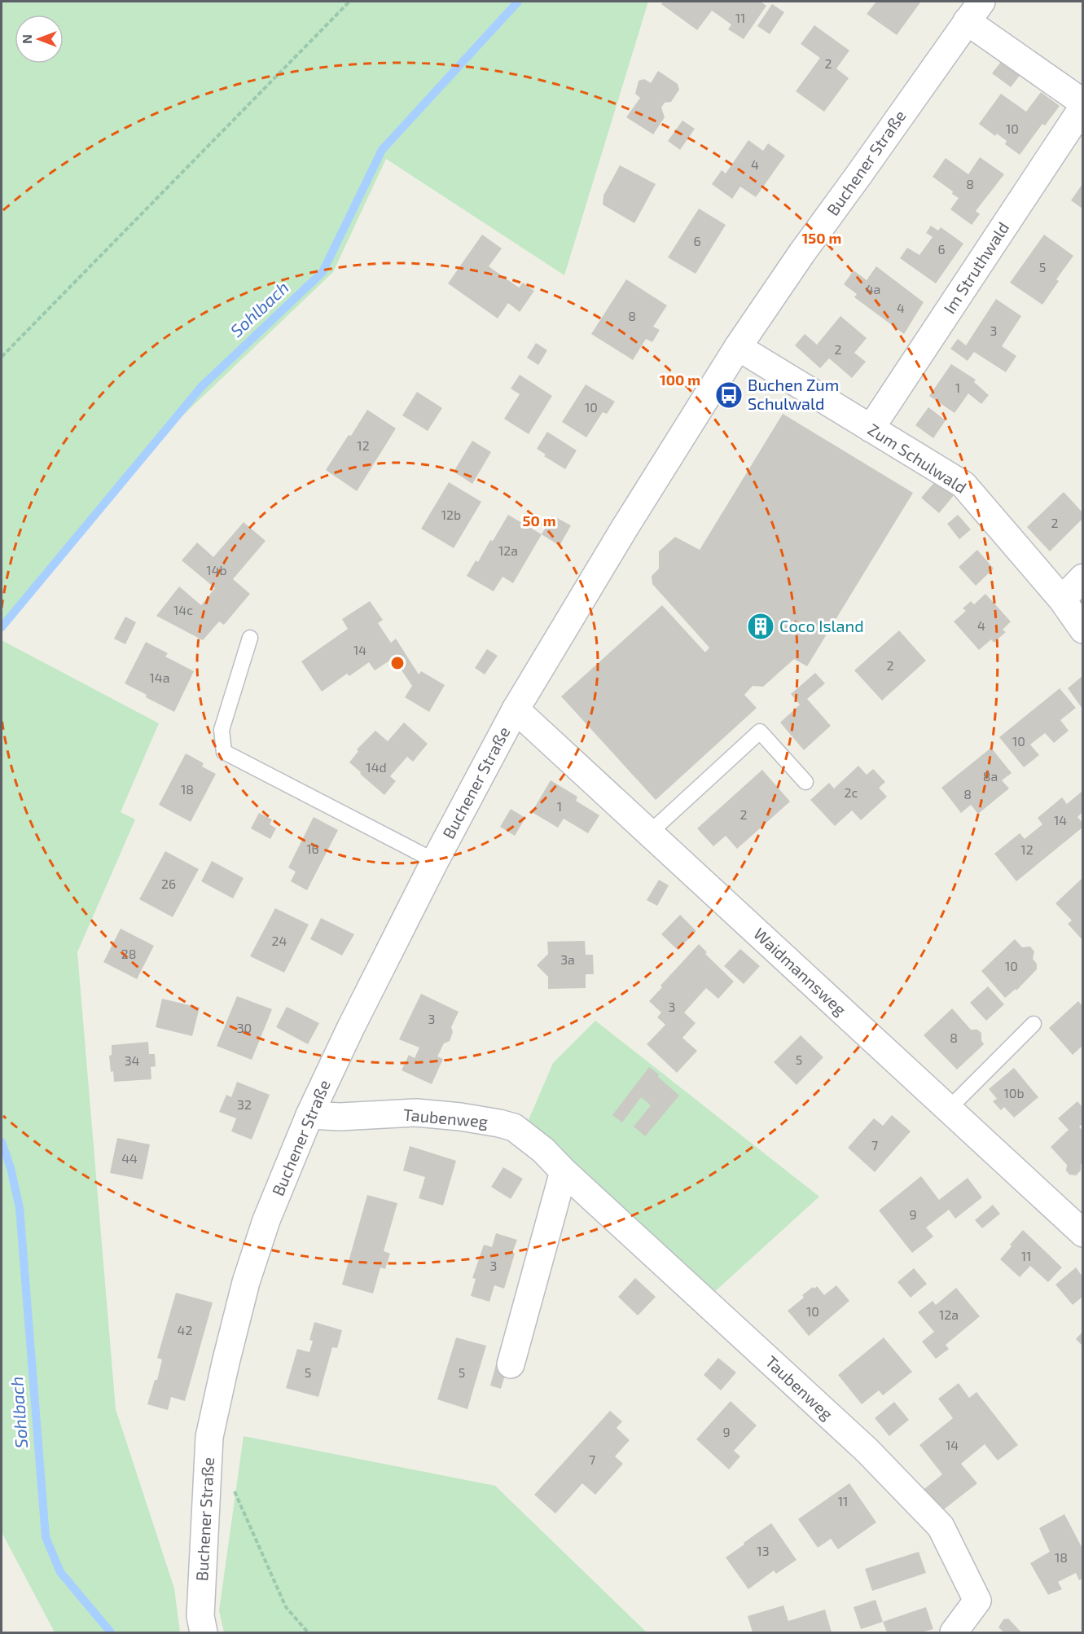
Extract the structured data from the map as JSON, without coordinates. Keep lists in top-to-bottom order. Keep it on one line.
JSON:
{"streets":{"street":["Buchener Straße","Im Struthwald","Zum Schulwald","Waidmannsweg","Taubenweg"]},"crossings":[["Buchener Straße","Zum Schulwald"],["Buchener Straße","Waidmannsweg"],["Buchener Straße","Taubenweg"],["Im Struthwald","Zum Schulwald"]],"water":["Sohlbach"],"places":{"bus stop":["Buchen Zum Schulwald"],"building":["Coco Island"]},"house_numbers":["11","2","10","4","8","6","6","5","4a","4","8","3","2","1","10","12","12b","2","12a","14b","14c","4","14","2","14a","10","14d","8a","18","2c","8","1","2","14","16","12","26","24","28","3a","10","3","3","30","8","5","34","10b","32","7","44","9","11","3","10","12a","42","5","5","9","14","7","11","13","18"],"north":"left","rings":["150 m","100 m","50 m"]}
